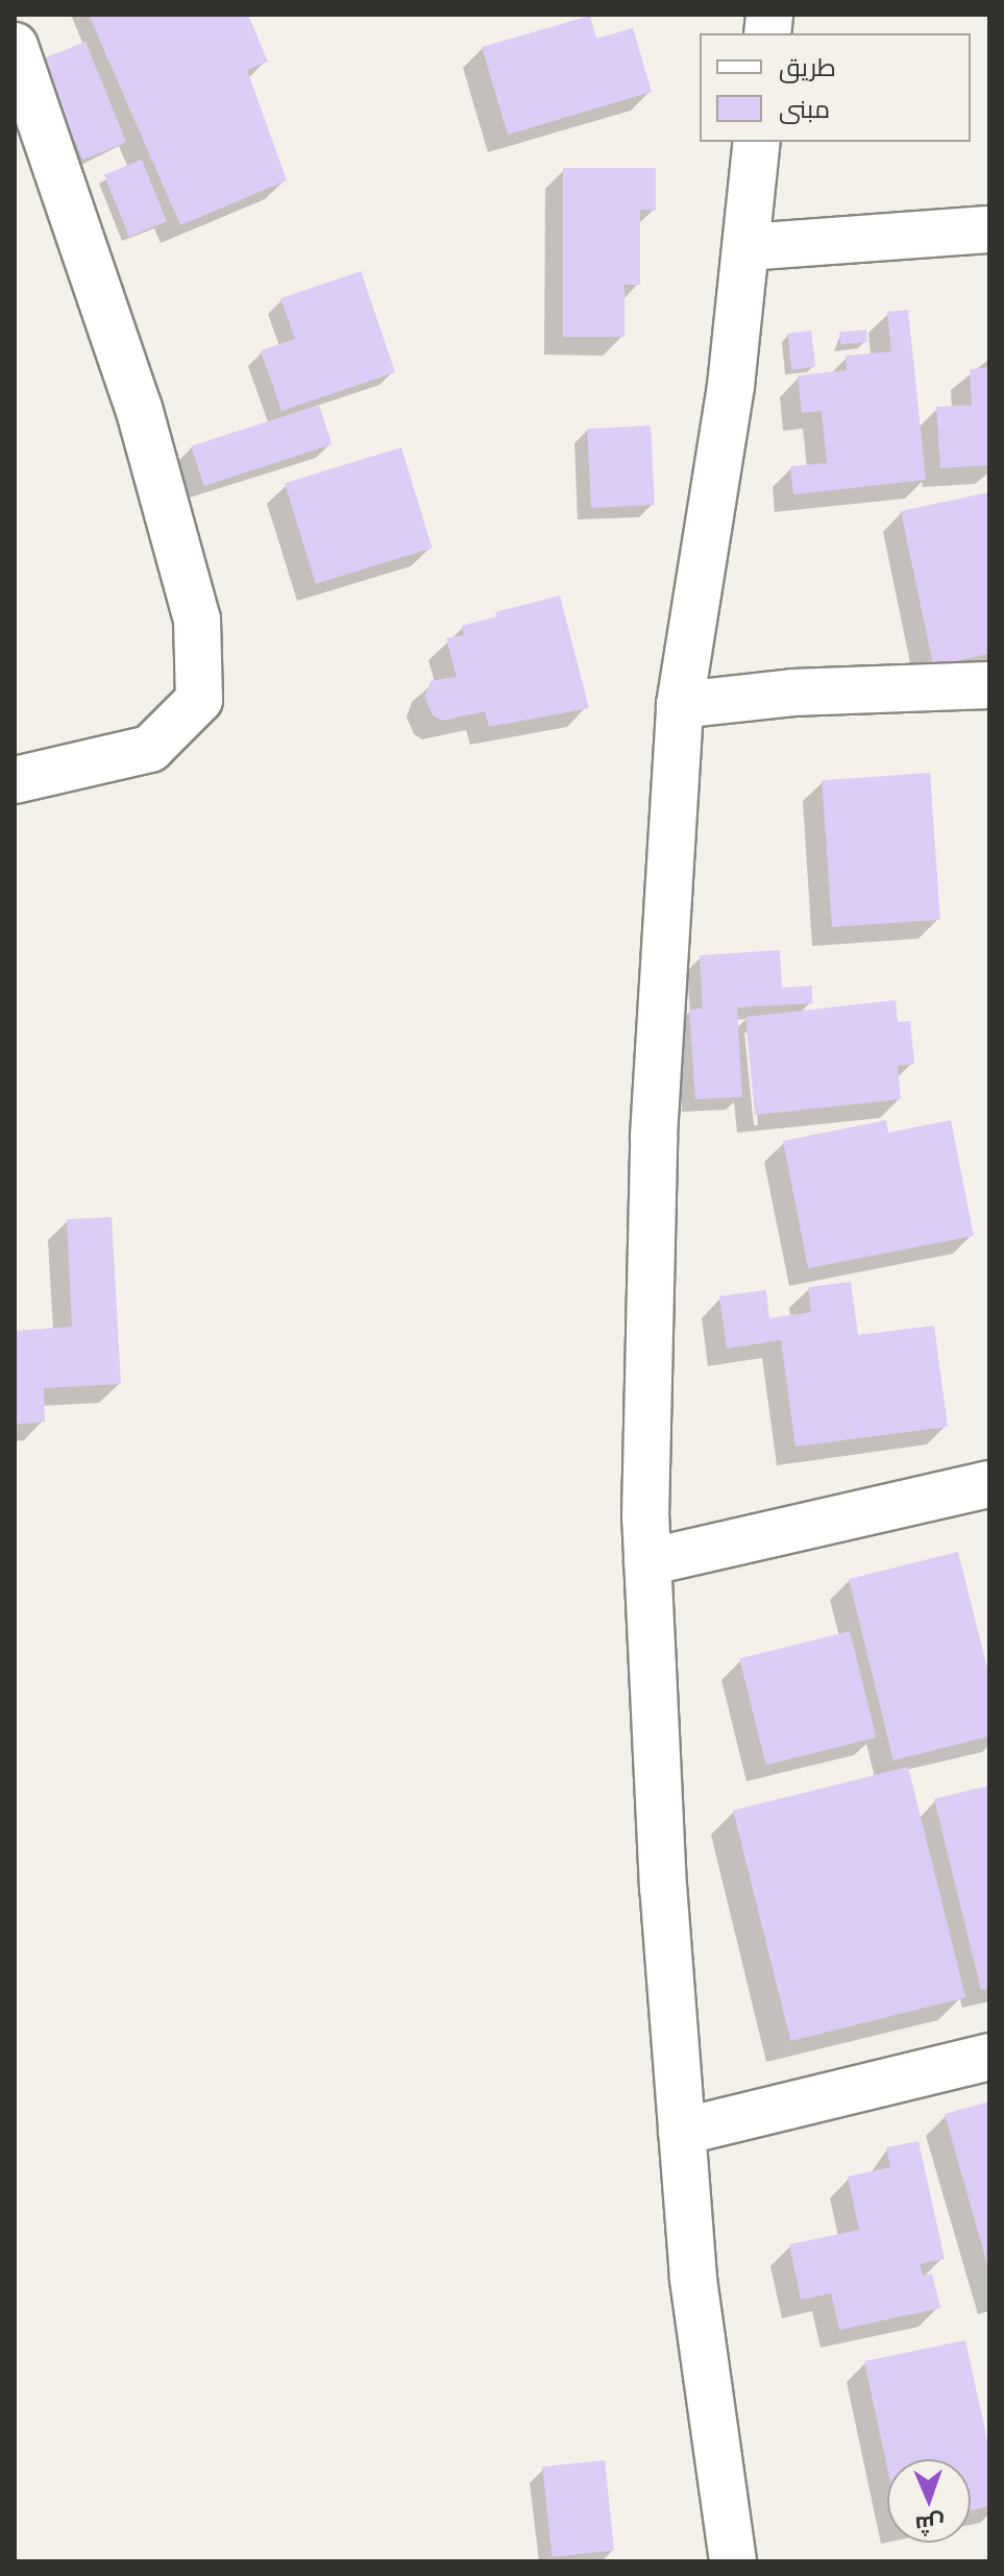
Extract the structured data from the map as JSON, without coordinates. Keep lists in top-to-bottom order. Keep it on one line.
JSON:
{"legend":["طريق","مبنى"],"north":"bottom"}
